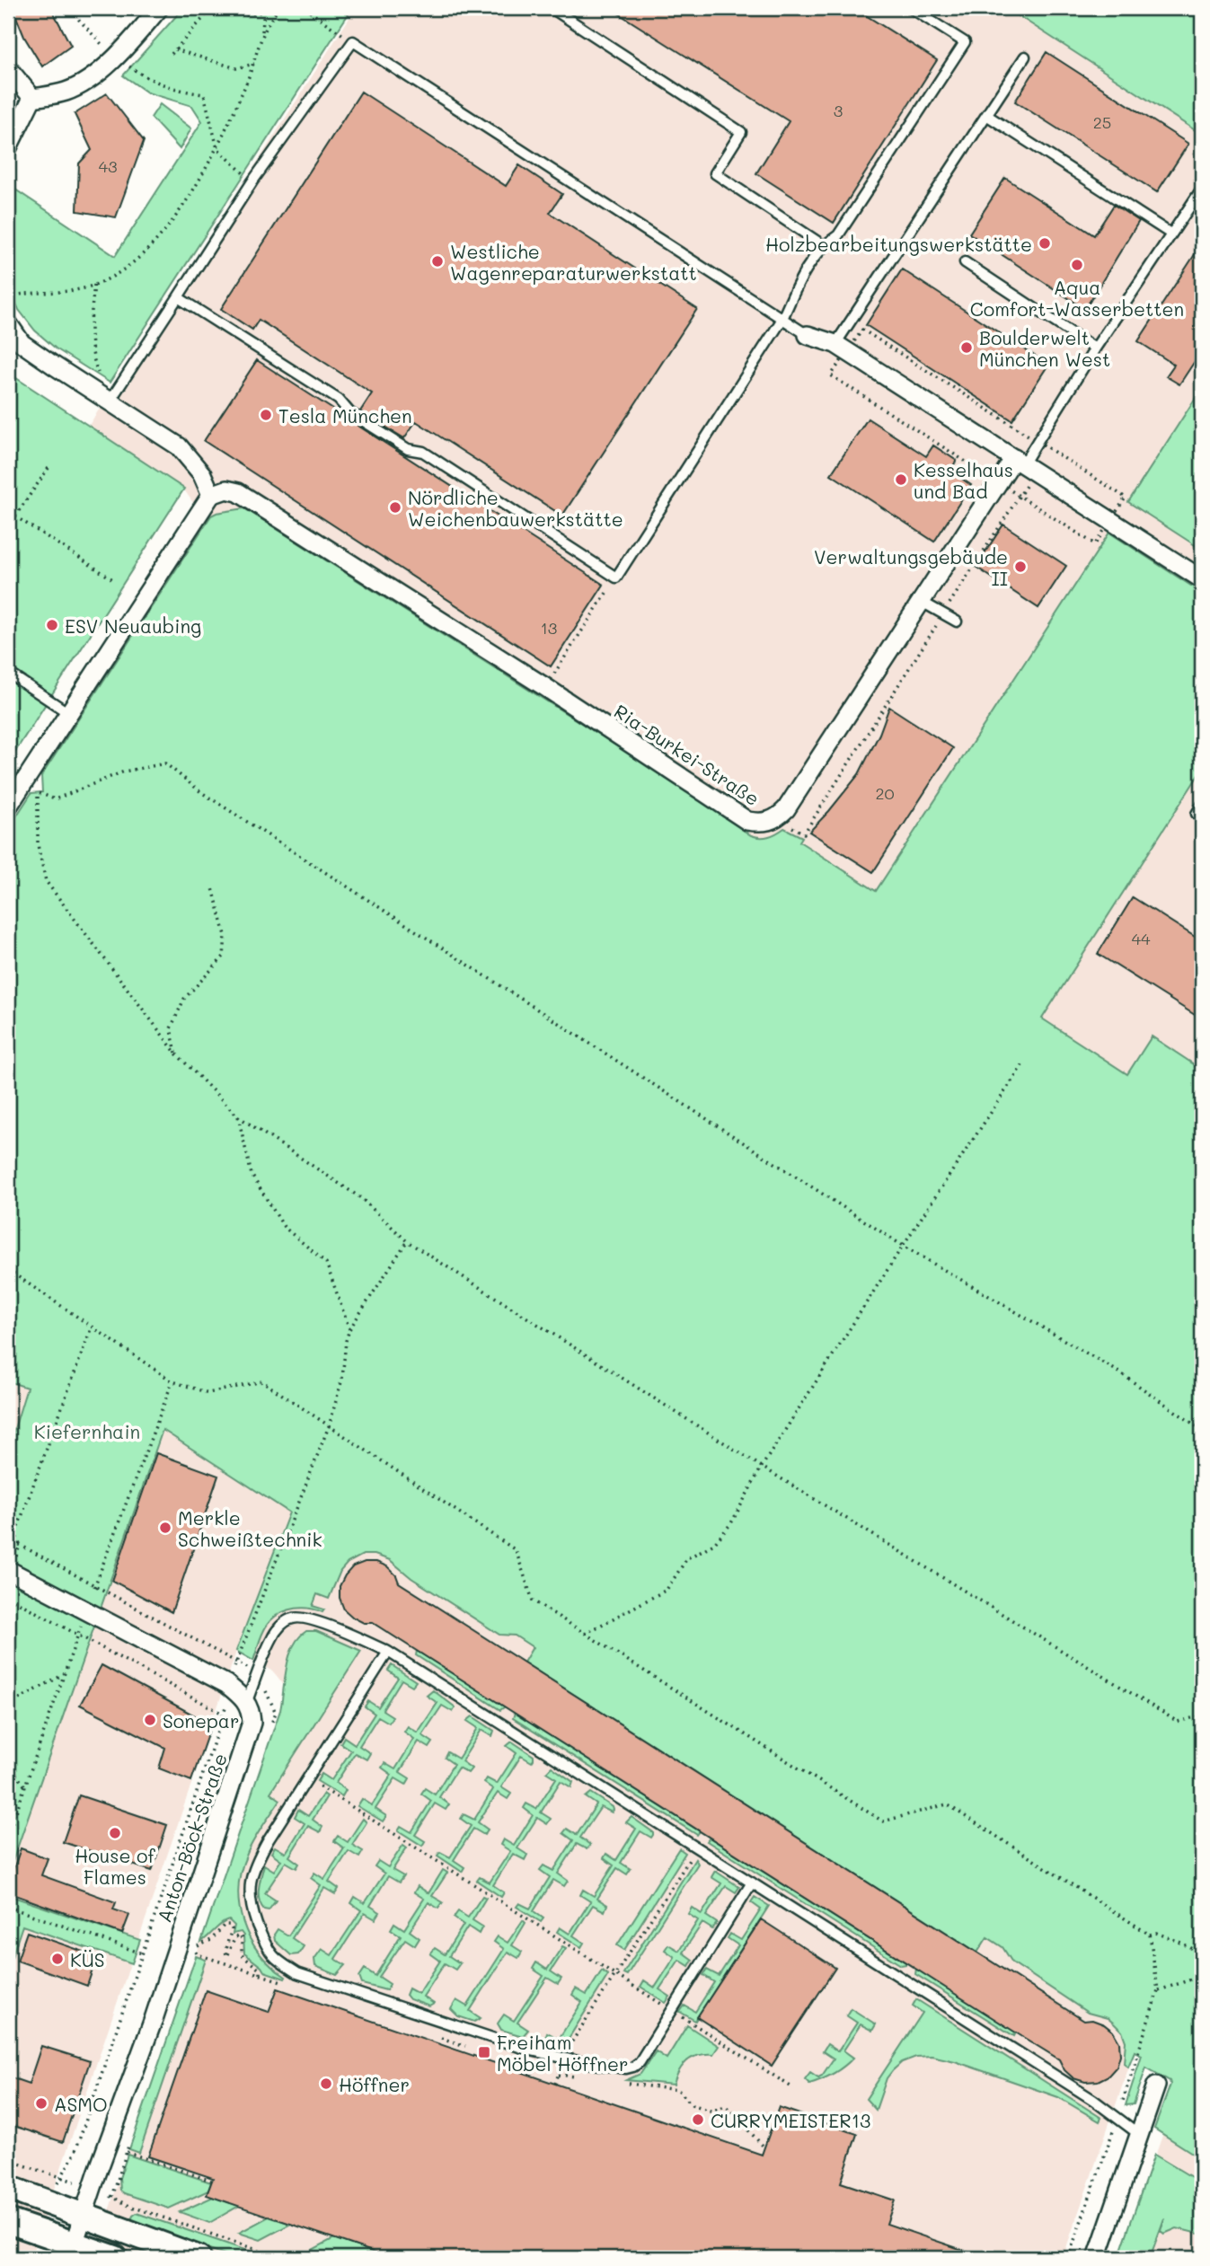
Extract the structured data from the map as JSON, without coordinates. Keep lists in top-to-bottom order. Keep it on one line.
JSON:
{"streets":{"street":["Ria-Burkei-Straße","Anton-Böck-Straße"]},"parks":["Kiefernhain"],"places":{"other":["Holzbearbeitungswerkstätte","Westliche Wagenreparaturwerkstatt","Aqua Comfort-Wasserbetten","Boulderwelt München West","Tesla München","Kesselhaus und Bad","Nördliche Weichenbauwerkstätte","Verwaltungsgebäude II","ESV Neuaubing","Merkle Schweißtechnik","Sonepar","House of Flames","KÜS","Höffner","ASMO","CURRYMEISTER13"],"transit":["Freiham Möbel Höffner"]},"house_numbers":["3","25","43","13","20","44"]}
